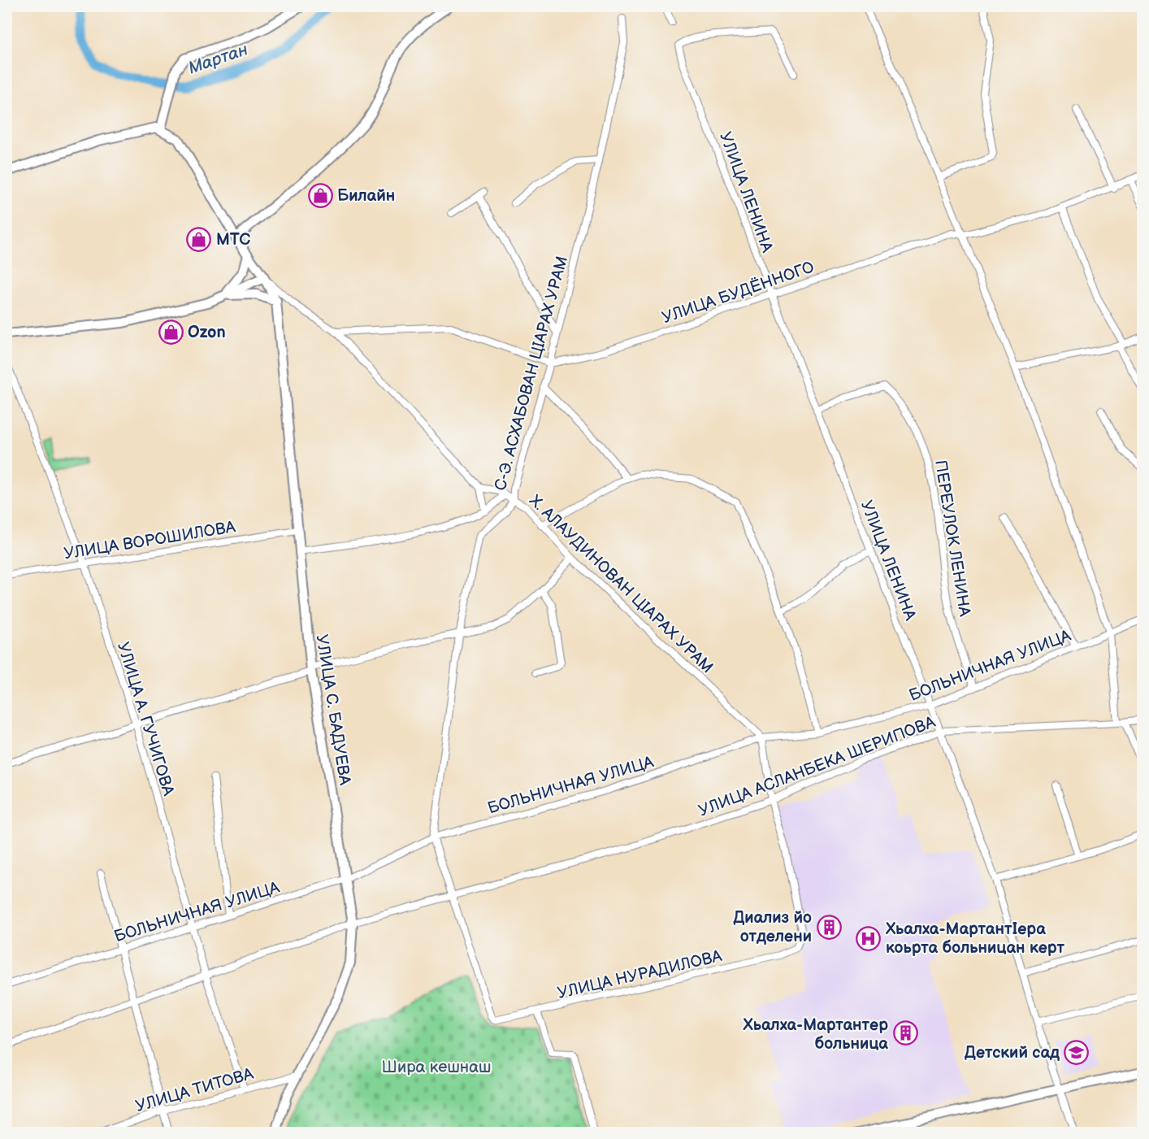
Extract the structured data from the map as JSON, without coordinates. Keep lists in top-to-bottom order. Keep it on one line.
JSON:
{"streets":{"main road":["УЛИЦА С. БАДУЕВА"],"street":["УЛИЦА ЛЕНИНА","УЛИЦА БУДЁННОГО","С-Э. АСХАБОВАН ЦIАРАХ УРАМ","ПЕРЕУЛОК ЛЕНИНА","УЛИЦА ВОРОШИЛОВА","Х. АЛАУДИНОВАН ЦIАРАХ УРАМ","БОЛЬНИЧНАЯ УЛИЦА","УЛИЦА А. ГУЧИГОВА","УЛИЦА АСЛАНБЕКА ШЕРИПОВА","УЛИЦА НУРАДИЛОВА","УЛИЦА ТИТОВА"]},"crossings":[["УЛИЦА ЛЕНИНА","УЛИЦА БУДЁННОГО"],["УЛИЦА ЛЕНИНА","ПЕРЕУЛОК ЛЕНИНА"],["УЛИЦА ЛЕНИНА","БОЛЬНИЧНАЯ УЛИЦА"],["УЛИЦА ЛЕНИНА","УЛИЦА АСЛАНБЕКА ШЕРИПОВА"],["УЛИЦА БУДЁННОГО","С-Э. АСХАБОВАН ЦIАРАХ УРАМ"],["С-Э. АСХАБОВАН ЦIАРАХ УРАМ","Х. АЛАУДИНОВАН ЦIАРАХ УРАМ"],["С-Э. АСХАБОВАН ЦIАРАХ УРАМ","БОЛЬНИЧНАЯ УЛИЦА"],["С-Э. АСХАБОВАН ЦIАРАХ УРАМ","УЛИЦА АСЛАНБЕКА ШЕРИПОВА"],["С-Э. АСХАБОВАН ЦIАРАХ УРАМ","УЛИЦА НУРАДИЛОВА"],["ПЕРЕУЛОК ЛЕНИНА","БОЛЬНИЧНАЯ УЛИЦА"],["УЛИЦА ВОРОШИЛОВА","УЛИЦА С. БАДУЕВА"],["УЛИЦА ВОРОШИЛОВА","УЛИЦА А. ГУЧИГОВА"],["Х. АЛАУДИНОВАН ЦIАРАХ УРАМ","БОЛЬНИЧНАЯ УЛИЦА"],["БОЛЬНИЧНАЯ УЛИЦА","УЛИЦА С. БАДУЕВА"],["БОЛЬНИЧНАЯ УЛИЦА","УЛИЦА А. ГУЧИГОВА"],["УЛИЦА С. БАДУЕВА","УЛИЦА АСЛАНБЕКА ШЕРИПОВА"],["УЛИЦА С. БАДУЕВА","УЛИЦА ТИТОВА"],["УЛИЦА А. ГУЧИГОВА","УЛИЦА АСЛАНБЕКА ШЕРИПОВА"],["УЛИЦА А. ГУЧИГОВА","УЛИЦА ТИТОВА"],["УЛИЦА АСЛАНБЕКА ШЕРИПОВА","УЛИЦА НУРАДИЛОВА"]],"water":["Мартан"],"parks":["Шира кешнаш"],"places":{"shop":["Билайн","МТС","Ozon"],"building":["Диализ йо отделени","Хьалха-Мартантер больница"],"hospital":["Хьалха-МартантIера коьрта больницан керт"],"school or university":["Детский сад"]}}
